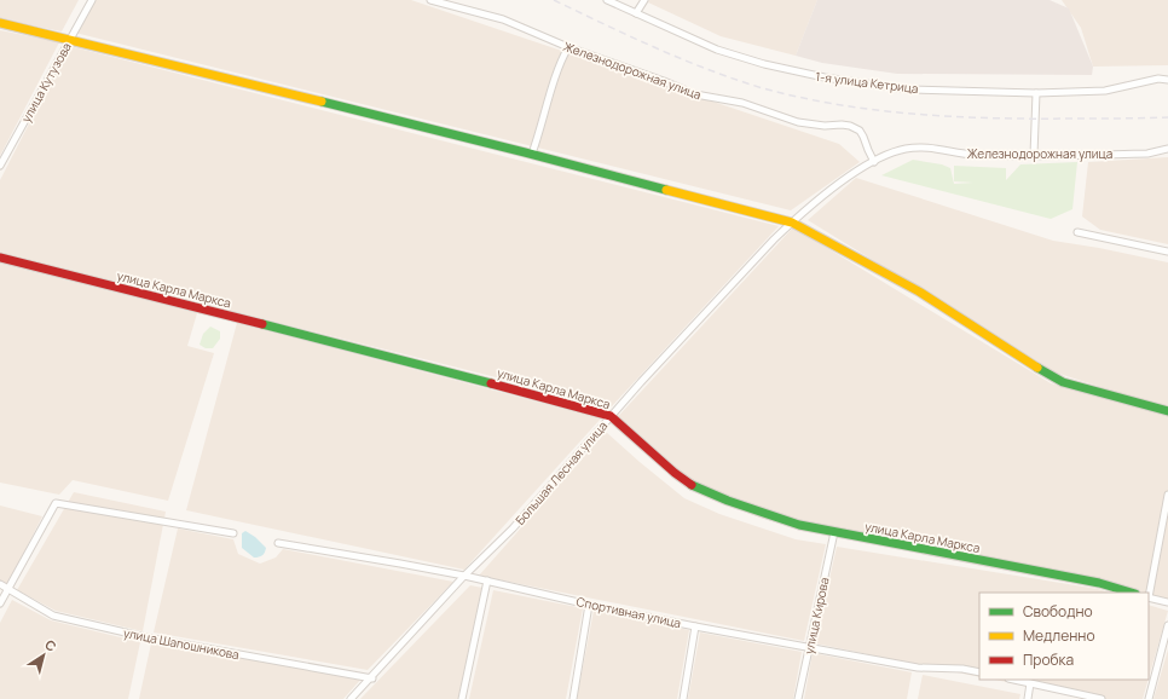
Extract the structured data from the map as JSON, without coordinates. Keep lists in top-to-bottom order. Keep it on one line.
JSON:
{"streets":{"street":["Железнодорожная улица","улица Кутузова","1-я улица Кетрица","улица Карла Маркса","Большая Лесная улица","Спортивная улица","улица Кирова","улица Шапошникова"]},"crossings":[["Железнодорожная улица","Большая Лесная улица"],["улица Карла Маркса","Большая Лесная улица"],["улица Карла Маркса","улица Кирова"],["Большая Лесная улица","Спортивная улица"],["Большая Лесная улица","улица Шапошникова"],["Спортивная улица","улица Кирова"]],"legend":["Свободно","Медленно","Пробка"],"north":"top right"}
